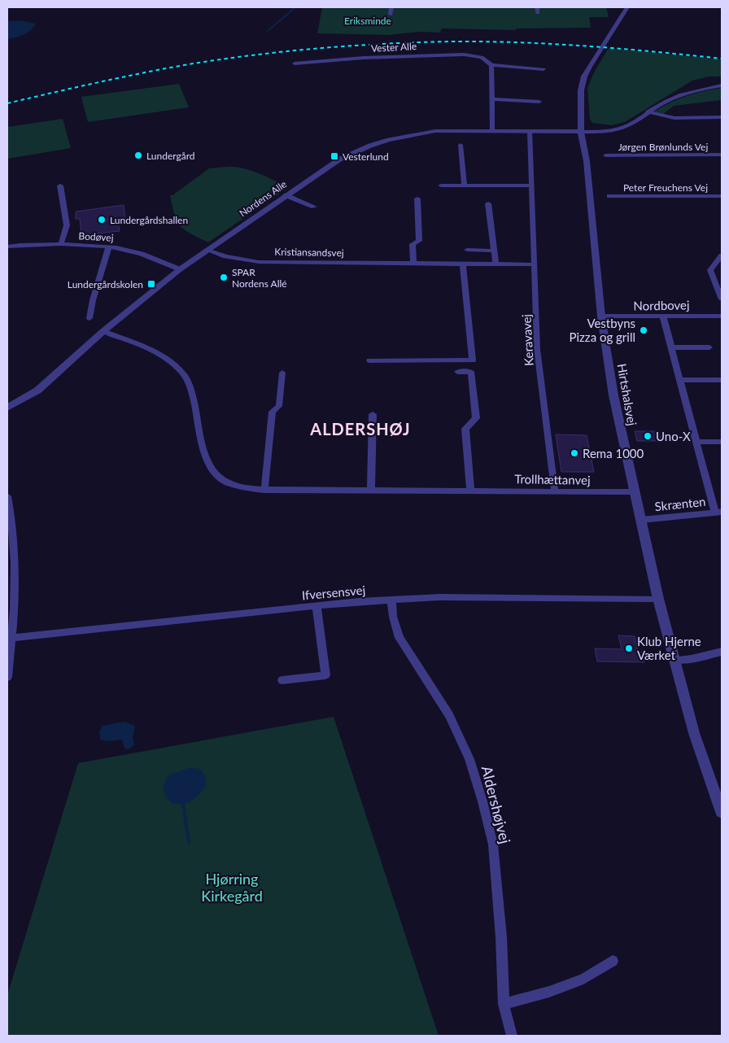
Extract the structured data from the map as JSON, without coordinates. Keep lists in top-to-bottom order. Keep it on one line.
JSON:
{"streets":{"street":["Vester Alle","Jørgen Brønlunds Vej","Peter Freuchens Vej","Nordens Alle","Bodøvej","Kristiansandsvej","Nordbovej","Keravavej","Hirtshalsvej","Trollhættanvej","Skrænten","Ifversensvej","Aldershøjvej"]},"crossings":[["Nordens Alle","Bodøvej"],["Nordens Alle","Kristiansandsvej"],["Nordens Alle","Keravavej"],["Nordens Alle","Hirtshalsvej"],["Nordens Alle","Trollhættanvej"],["Kristiansandsvej","Keravavej"],["Nordbovej","Hirtshalsvej"],["Keravavej","Trollhættanvej"],["Hirtshalsvej","Trollhættanvej"],["Hirtshalsvej","Skrænten"],["Hirtshalsvej","Ifversensvej"],["Ifversensvej","Aldershøjvej"]],"districts":["ALDERSHØJ"],"parks":["Eriksminde","Hjørring Kirkegård"],"places":{"other":["Lundergård","Lundergårdshallen","SPAR Nordens Allé","Vestbyns Pizza og grill","Uno-X","Rema 1000","Klub Hjerne Værket"],"transit":["Vesterlund","Lundergårdskolen"]}}
